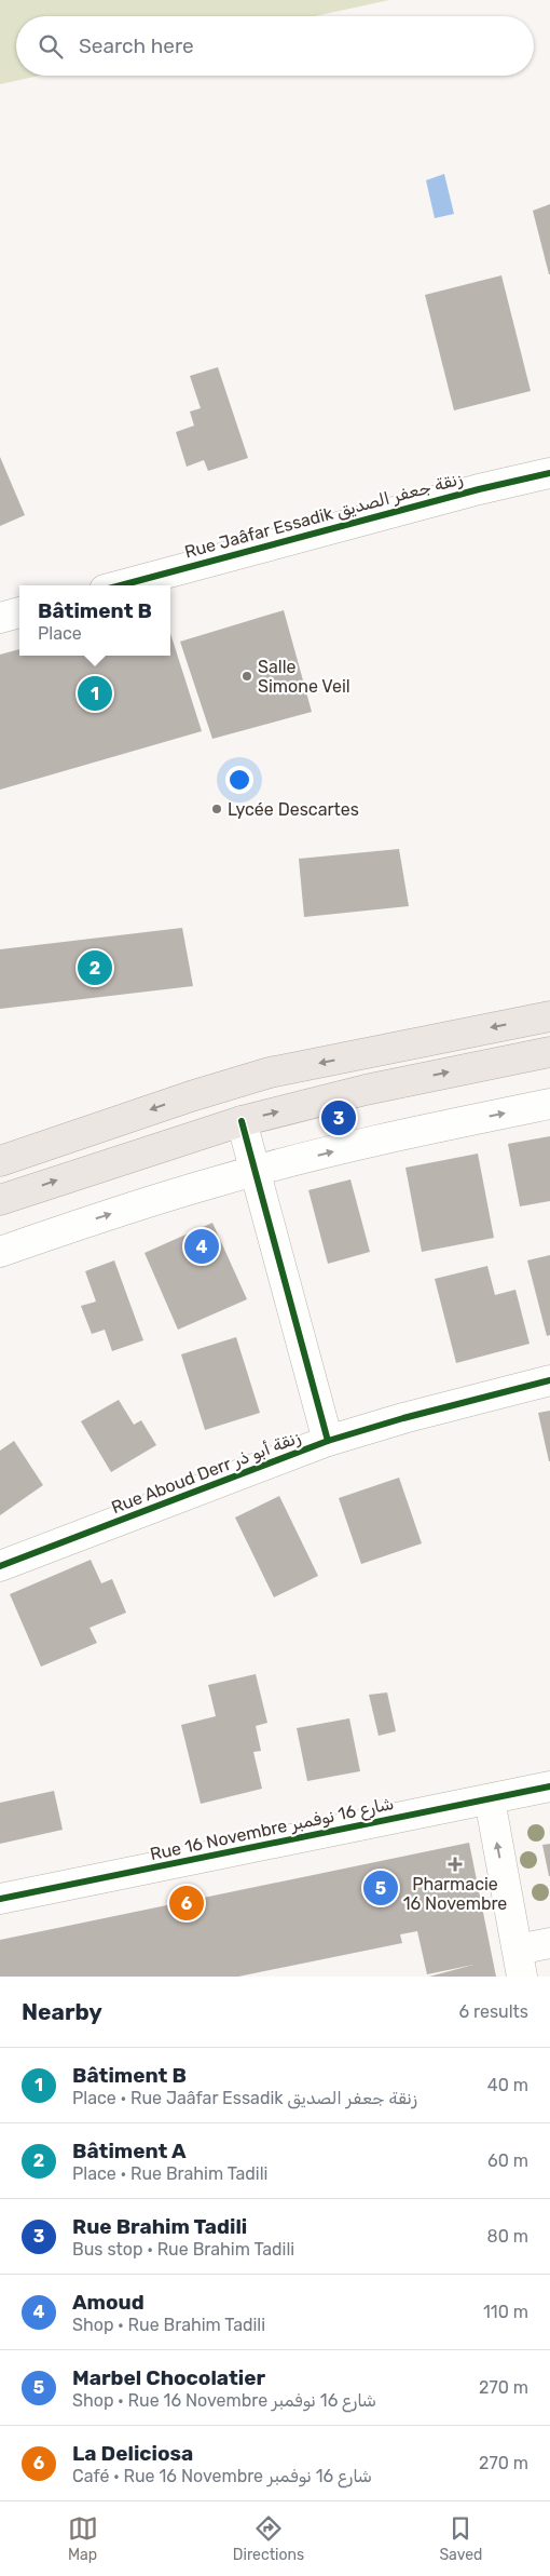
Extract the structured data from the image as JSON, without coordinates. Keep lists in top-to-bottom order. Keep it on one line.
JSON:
{"streets":{"street":["Rue Jaâfar Essadik زنقة جعفر الصديق","Rue Aboud Derr زنقة أبو ذر","Rue 16 Novembre شارع 16 نوفمبر"]},"places":{"other":["Salle Simone Veil","Lycée Descartes"],"health":["Pharmacie 16 Novembre"]},"page":{"search":"Search here","popup":["Bâtiment B","Place"],"pins":["1","2","3","4","5","6"],"heading":["Nearby","6 results"],"list":[{"mark":"1","name":"Bâtiment B","note":"Place · Rue Jaâfar Essadik زنقة جعفر الصديق","value":"40 m"},{"mark":"2","name":"Bâtiment A","note":"Place · Rue Brahim Tadili","value":"60 m"},{"mark":"3","name":"Rue Brahim Tadili","note":"Bus stop · Rue Brahim Tadili","value":"80 m"},{"mark":"4","name":"Amoud","note":"Shop · Rue Brahim Tadili","value":"110 m"},{"mark":"5","name":"Marbel Chocolatier","note":"Shop · Rue 16 Novembre شارع 16 نوفمبر","value":"270 m"},{"mark":"6","name":"La Deliciosa","note":"Café · Rue 16 Novembre شارع 16 نوفمبر","value":"270 m"}],"nav":["Map","Directions","Saved"]}}
